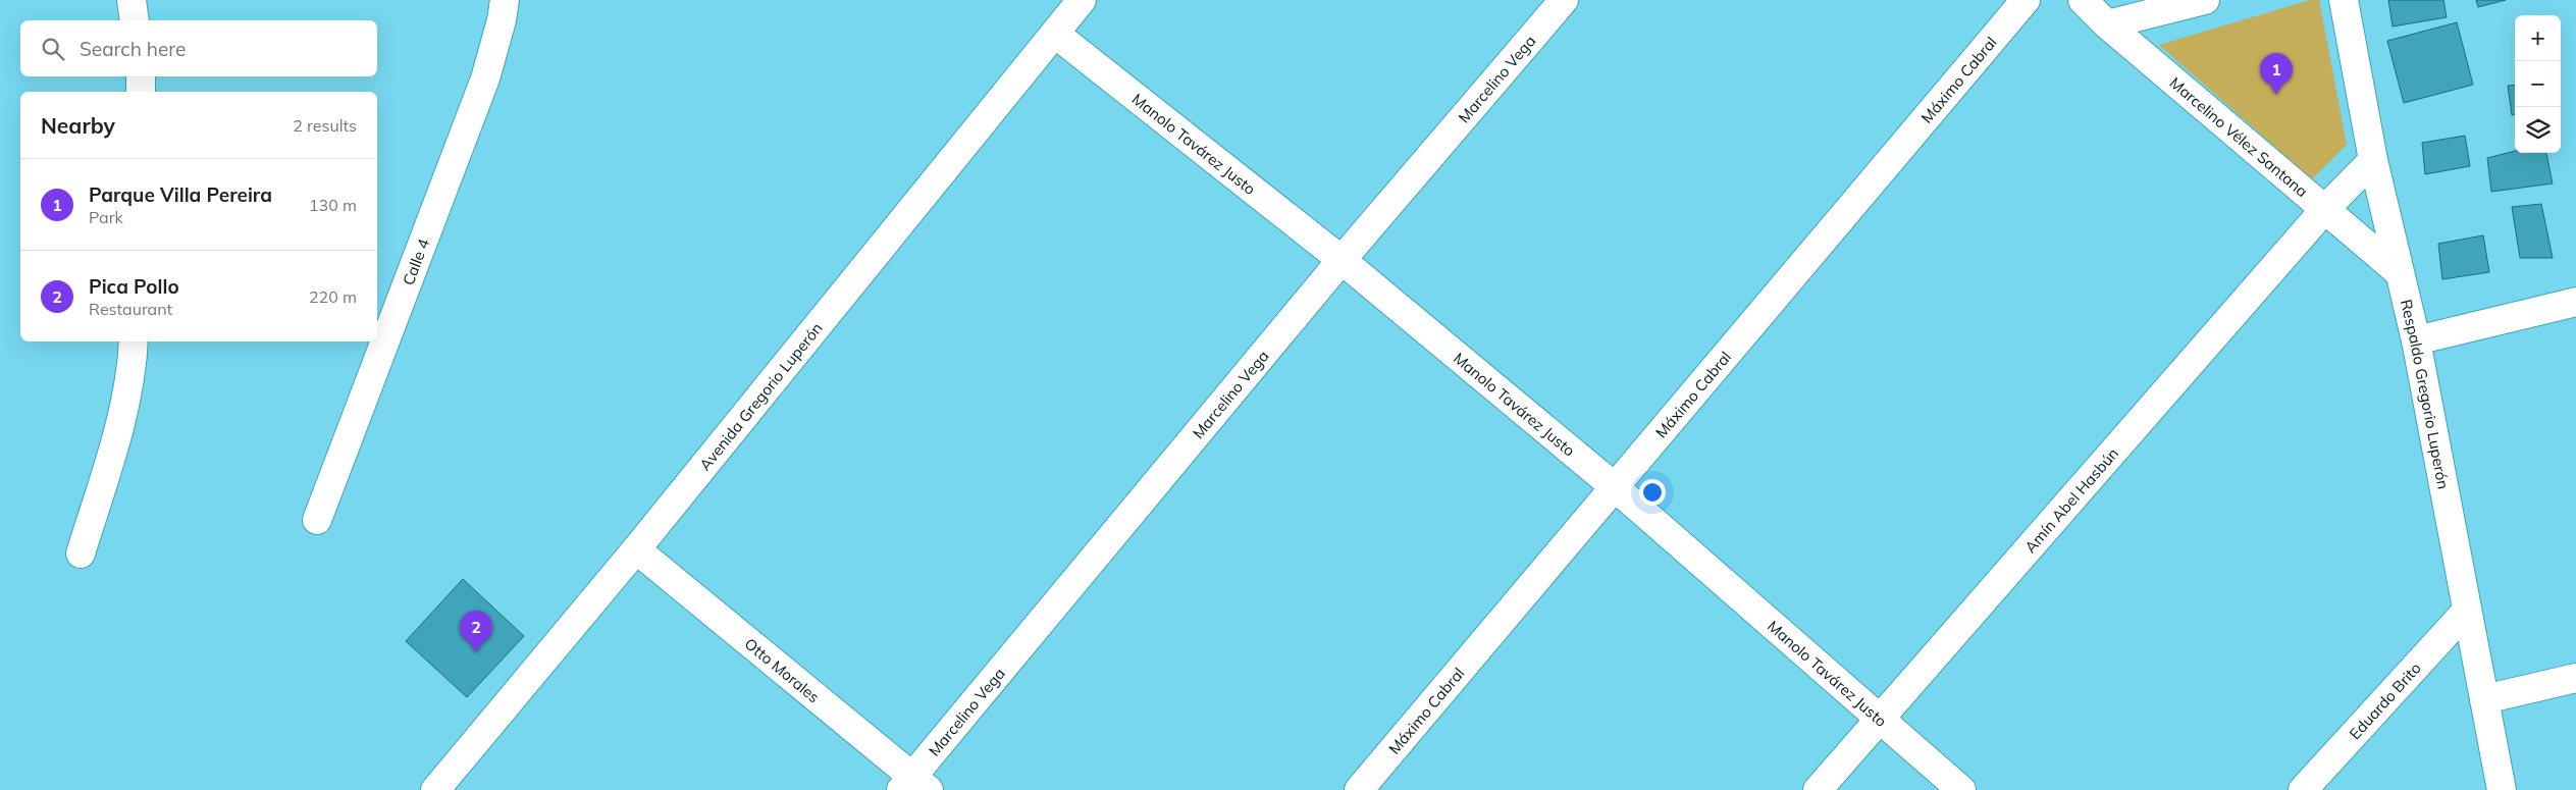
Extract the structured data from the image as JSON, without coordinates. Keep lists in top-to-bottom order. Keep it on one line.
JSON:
{"streets":{"street":["Marcelino Vega","Máximo Cabral","Marcelino Vélez Santana","Manolo Tavárez Justo","Calle 4","Respaldo Gregorio Luperón","Avenida Gregorio Luperón","Amín Abel Hasbún","Otto Morales","Eduardo Brito"]},"crossings":[["Marcelino Vega","Manolo Tavárez Justo"],["Marcelino Vega","Otto Morales"],["Máximo Cabral","Manolo Tavárez Justo"],["Marcelino Vélez Santana","Respaldo Gregorio Luperón"],["Marcelino Vélez Santana","Amín Abel Hasbún"],["Manolo Tavárez Justo","Avenida Gregorio Luperón"],["Manolo Tavárez Justo","Amín Abel Hasbún"],["Respaldo Gregorio Luperón","Amín Abel Hasbún"],["Respaldo Gregorio Luperón","Eduardo Brito"],["Avenida Gregorio Luperón","Otto Morales"]],"page":{"map_buttons":["+","−"],"search":"Search here","pins":["1","2"],"heading":["Nearby","2 results"],"list":[{"mark":"1","name":"Parque Villa Pereira","note":"Park","value":"130 m"},{"mark":"2","name":"Pica Pollo","note":"Restaurant","value":"220 m"}]}}
